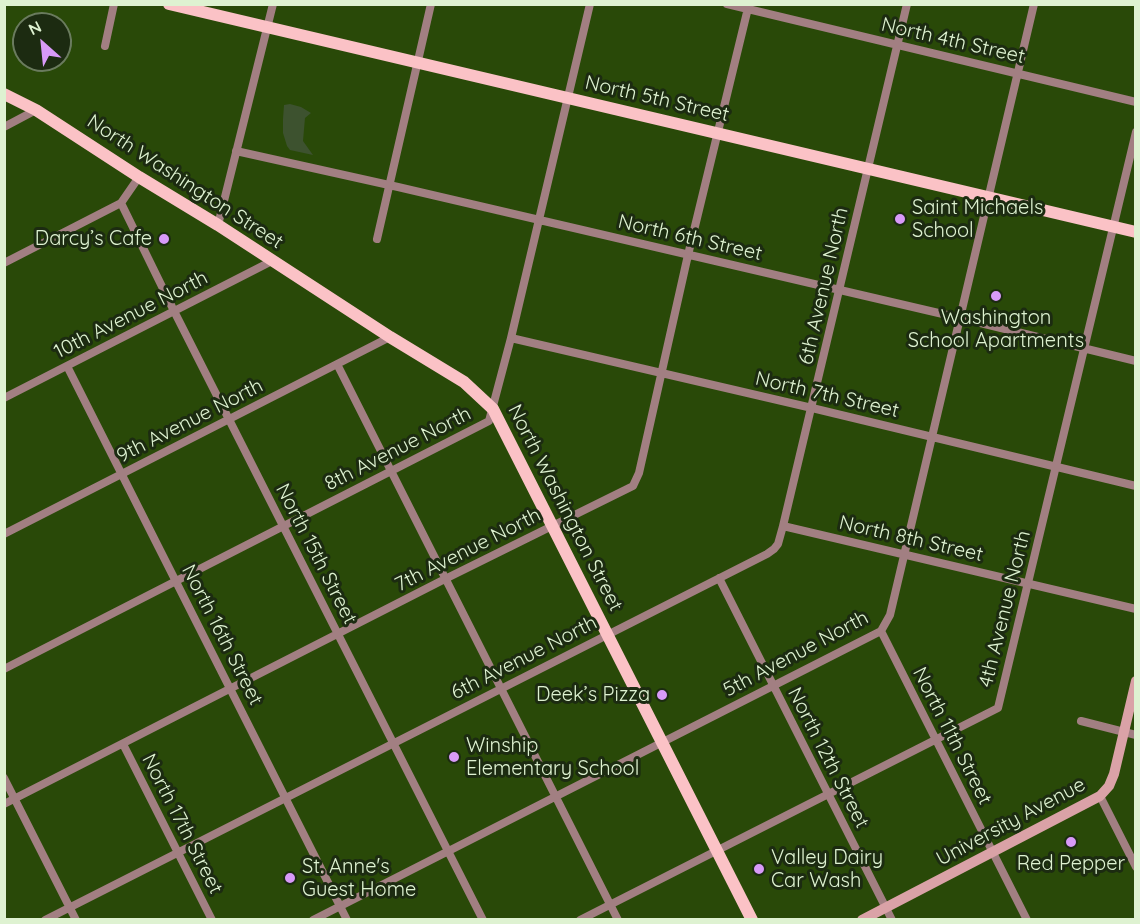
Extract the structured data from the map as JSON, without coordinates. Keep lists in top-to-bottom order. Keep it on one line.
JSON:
{"streets":{"main road":["North 5th Street","North Washington Street"],"street":["North 4th Street","North 6th Street","6th Avenue North","10th Avenue North","North 7th Street","9th Avenue North","8th Avenue North","North 8th Street","7th Avenue North","North 15th Street","4th Avenue North","North 16th Street","5th Avenue North","North 11th Street","North 12th Street","University Avenue","North 17th Street"]},"crossings":[["North 4th Street","6th Avenue North"],["North 4th Street","7th Avenue North"],["North 4th Street","5th Avenue North"],["North 5th Street","6th Avenue North"],["North 5th Street","8th Avenue North"],["North 5th Street","7th Avenue North"],["North 5th Street","4th Avenue North"],["North 5th Street","5th Avenue North"],["North Washington Street","6th Avenue North"],["North Washington Street","10th Avenue North"],["North Washington Street","9th Avenue North"],["North Washington Street","8th Avenue North"],["North Washington Street","7th Avenue North"],["North Washington Street","4th Avenue North"],["North Washington Street","5th Avenue North"],["North 6th Street","6th Avenue North"],["North 6th Street","8th Avenue North"],["North 6th Street","7th Avenue North"],["North 6th Street","4th Avenue North"],["North 6th Street","5th Avenue North"],["6th Avenue North","North 7th Street"],["6th Avenue North","North 8th Street"],["6th Avenue North","North 15th Street"],["6th Avenue North","North 16th Street"],["6th Avenue North","North 12th Street"],["6th Avenue North","North 17th Street"],["10th Avenue North","North 15th Street"],["10th Avenue North","North 16th Street"],["North 7th Street","8th Avenue North"],["North 7th Street","7th Avenue North"],["North 7th Street","4th Avenue North"],["North 7th Street","5th Avenue North"],["9th Avenue North","North 15th Street"],["9th Avenue North","North 16th Street"],["8th Avenue North","North 15th Street"],["8th Avenue North","North 16th Street"],["North 8th Street","4th Avenue North"],["North 8th Street","5th Avenue North"],["7th Avenue North","North 15th Street"],["7th Avenue North","North 16th Street"],["7th Avenue North","North 17th Street"],["North 15th Street","5th Avenue North"],["4th Avenue North","North 11th Street"],["4th Avenue North","North 12th Street"],["North 16th Street","5th Avenue North"],["5th Avenue North","North 11th Street"],["5th Avenue North","North 12th Street"],["North 11th Street","University Avenue"],["North 12th Street","University Avenue"]],"places":["Saint Michaels School","Darcy’s Cafe","Washington School Apartments","Deek’s Pizza","Winship Elementary School","Red Pepper","Valley Dairy Car Wash","St. Anne's Guest Home"],"north":"top left"}
